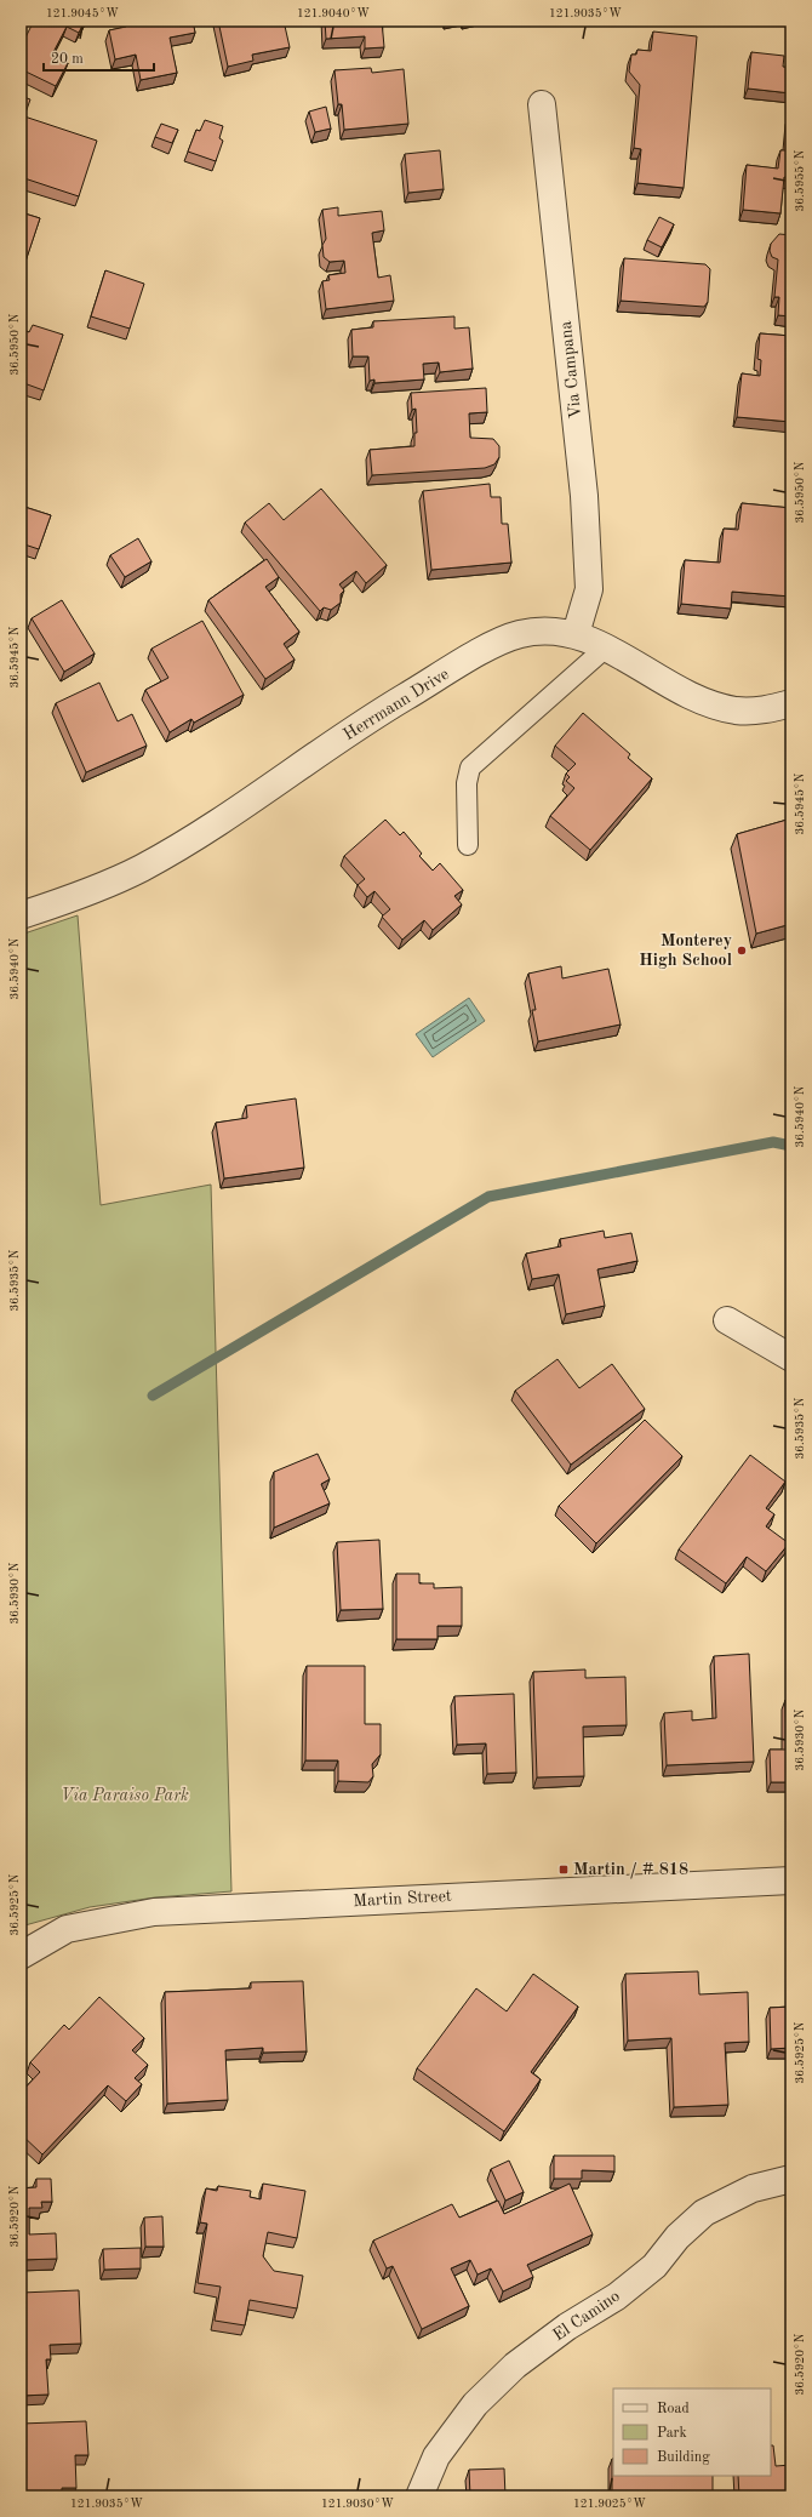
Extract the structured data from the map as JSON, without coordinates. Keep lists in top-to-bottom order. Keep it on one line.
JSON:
{"streets":{"street":["Via Campana","Herrmann Drive","Martin Street","El Camino"]},"crossings":[["Via Campana","Herrmann Drive"]],"parks":["Via Paraiso Park"],"places":{"other":["Monterey High School"],"transit":["Martin / # 818"]},"legend":["Road","Park","Building"],"scale_bar":"20 m","coordinates":["121.9045°W","121.9040°W","121.9035°W","36.5955°N","36.5950°N","36.5945°N","36.5940°N","36.5935°N","36.5930°N","36.5925°N","36.5920°N","121.9030°W","121.9025°W"]}
